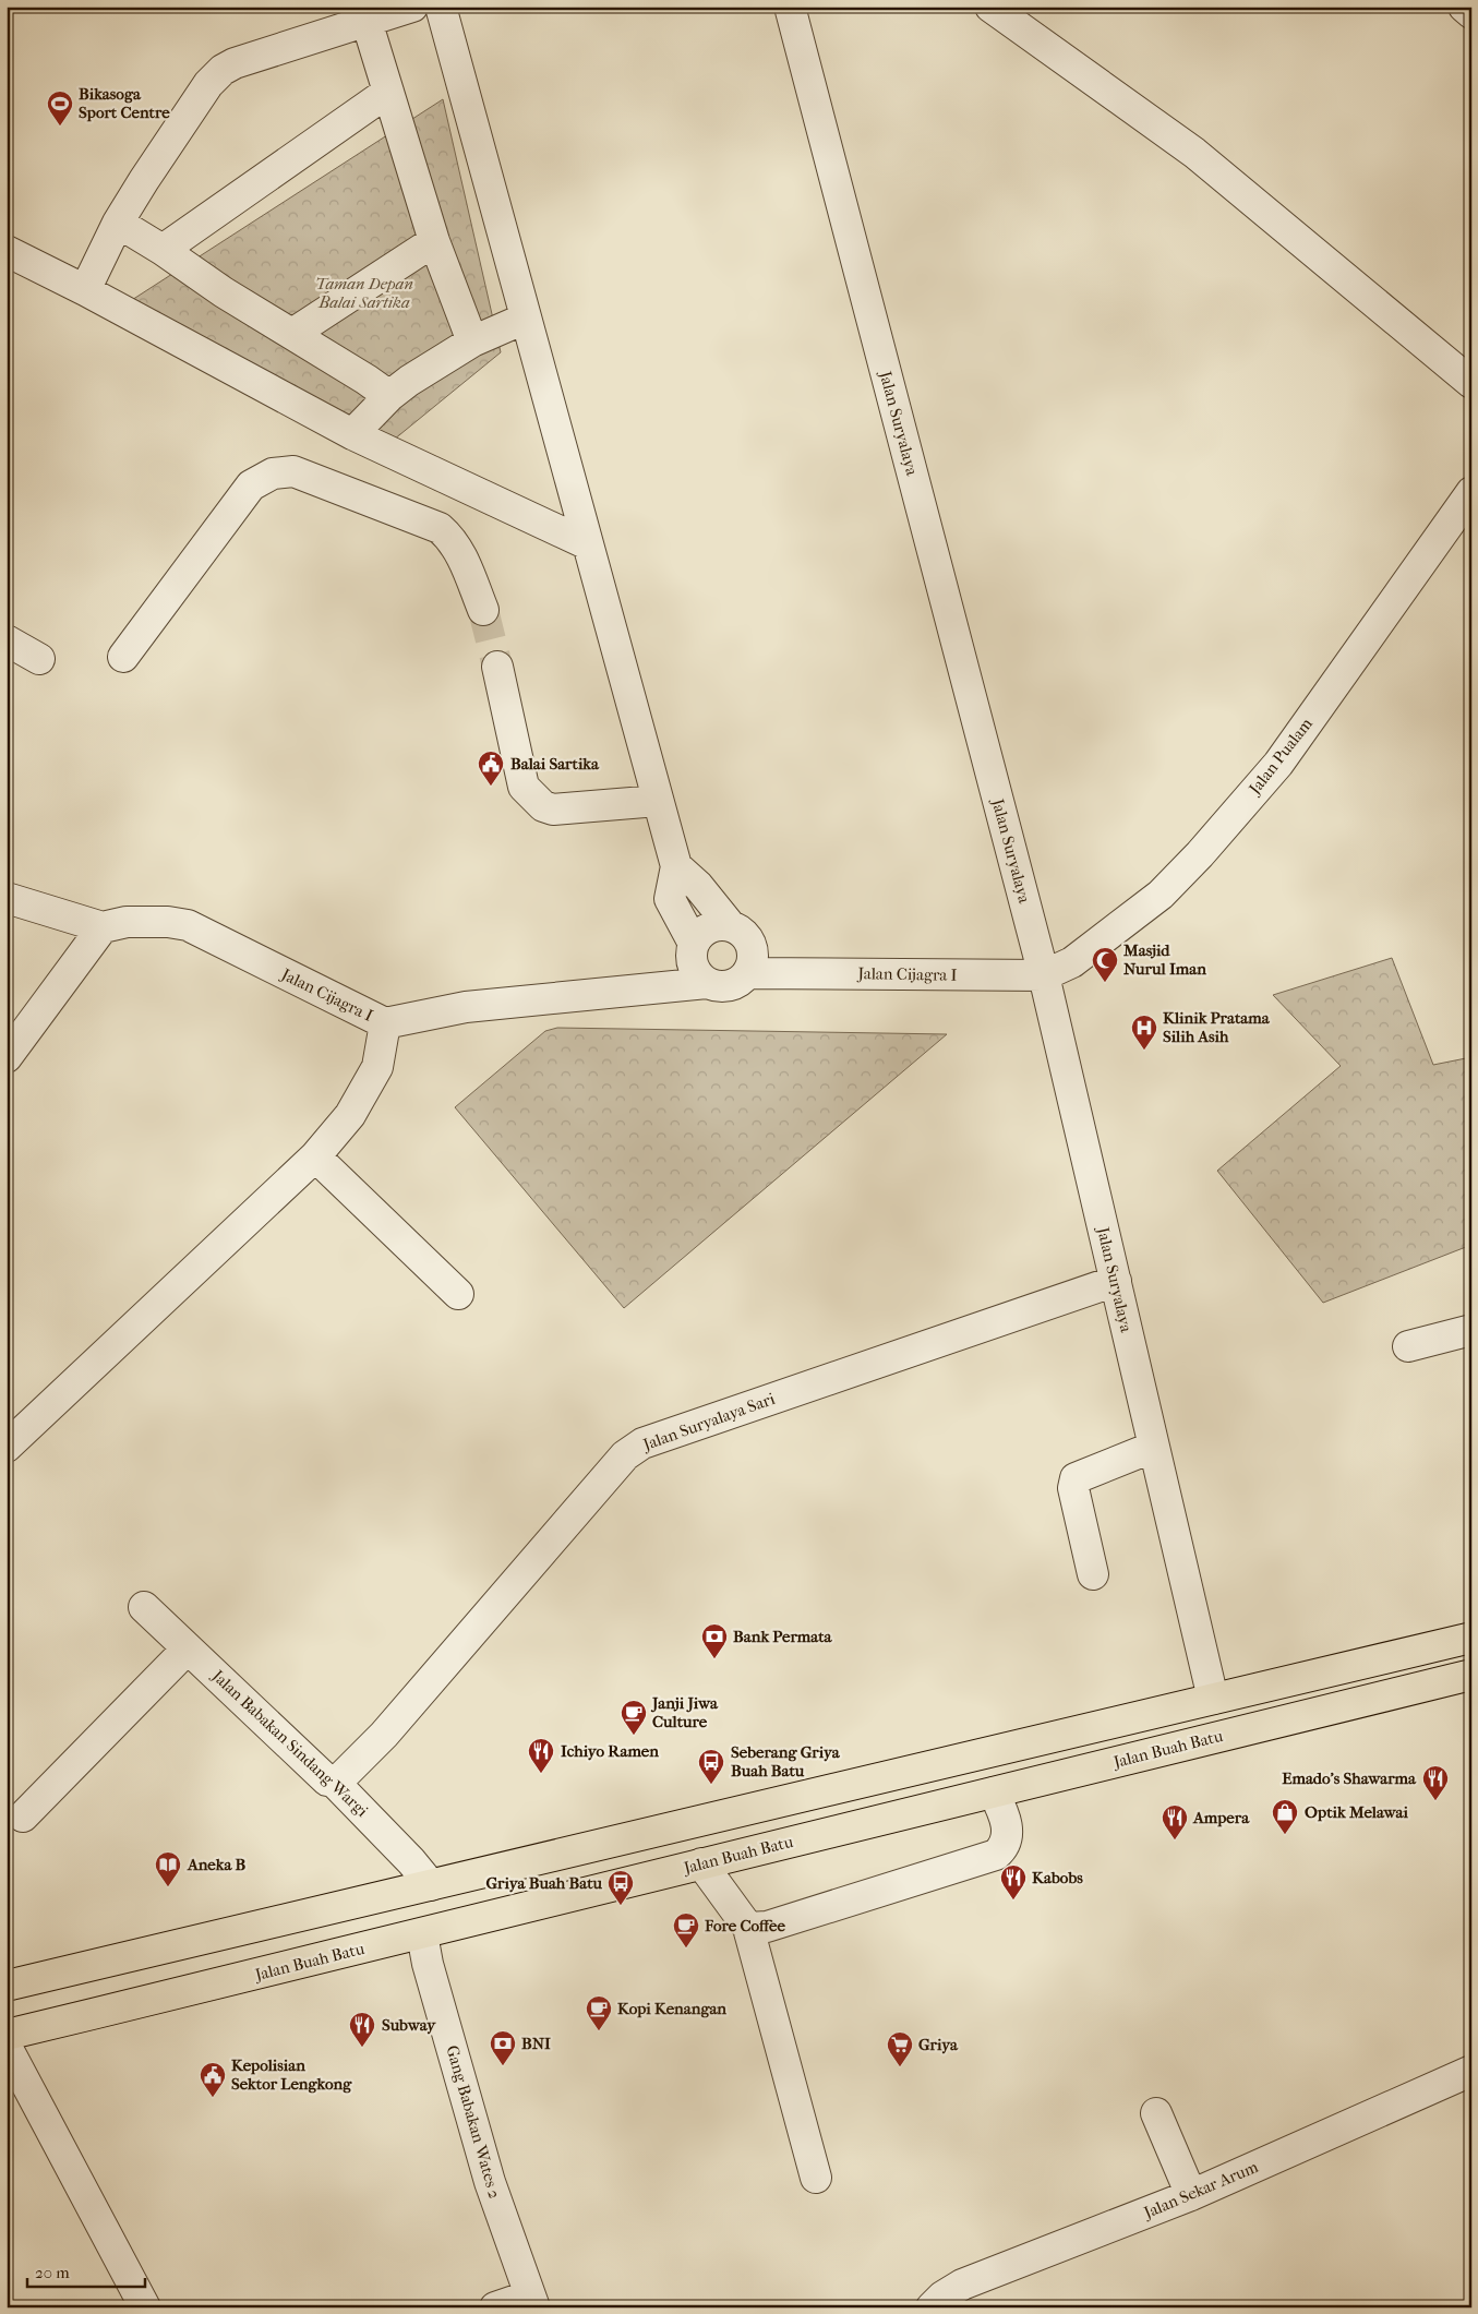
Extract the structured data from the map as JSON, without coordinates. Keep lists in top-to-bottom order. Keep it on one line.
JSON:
{"streets":{"main road":["Jalan Buah Batu"],"street":["Jalan Suryalaya","Jalan Pualam","Jalan Cijagra I","Jalan Suryalaya Sari","Jalan Babakan Sindang Wargi","Gang Babakan Wates 2","Jalan Sekar Arum"]},"crossings":[["Jalan Suryalaya","Jalan Pualam"],["Jalan Suryalaya","Jalan Cijagra I"],["Jalan Suryalaya","Jalan Suryalaya Sari"],["Jalan Pualam","Jalan Cijagra I"],["Jalan Suryalaya Sari","Jalan Babakan Sindang Wargi"],["Jalan Buah Batu","Gang Babakan Wates 2"]],"parks":["Taman Depan Balai Sartika"],"places":{"sports":["Bikasoga Sport Centre"],"public building":["Balai Sartika","Kepolisian Sektor Lengkong"],"mosque":["Masjid Nurul Iman"],"hospital":["Klinik Pratama Silih Asih"],"bank":["Bank Permata","BNI"],"cafe":["Janji Jiwa Culture","Fore Coffee","Kopi Kenangan"],"restaurant":["Ichiyo Ramen","Emado's Shawarma","Ampera","Kabobs","Subway"],"bus stop":["Seberang Griya Buah Batu","Griya Buah Batu"],"shop":["Optik Melawai"],"library":["Aneka B"],"supermarket":["Griya"]},"scale_bar":"20 m"}
